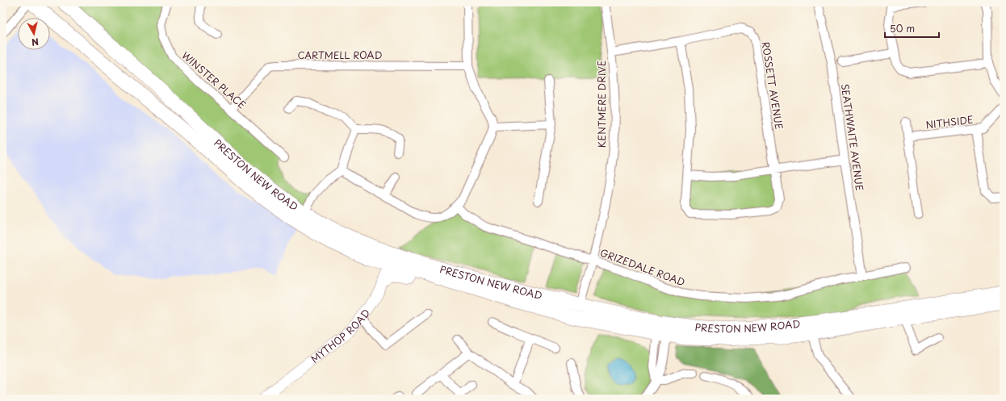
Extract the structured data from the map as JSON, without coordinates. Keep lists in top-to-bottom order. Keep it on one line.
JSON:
{"streets":{"highway":["PRESTON NEW ROAD"],"street":["CARTMELL ROAD","WINSTER PLACE","ROSSETT AVENUE","KENTMERE DRIVE","NITHSIDE","SEATHWAITE AVENUE","GRIZEDALE ROAD","MYTHOP ROAD"]},"crossings":[["CARTMELL ROAD","WINSTER PLACE"],["ROSSETT AVENUE","KENTMERE DRIVE"],["KENTMERE DRIVE","PRESTON NEW ROAD"],["KENTMERE DRIVE","GRIZEDALE ROAD"],["SEATHWAITE AVENUE","GRIZEDALE ROAD"],["PRESTON NEW ROAD","MYTHOP ROAD"]],"scale_bar":"50 m","north":"bottom"}
